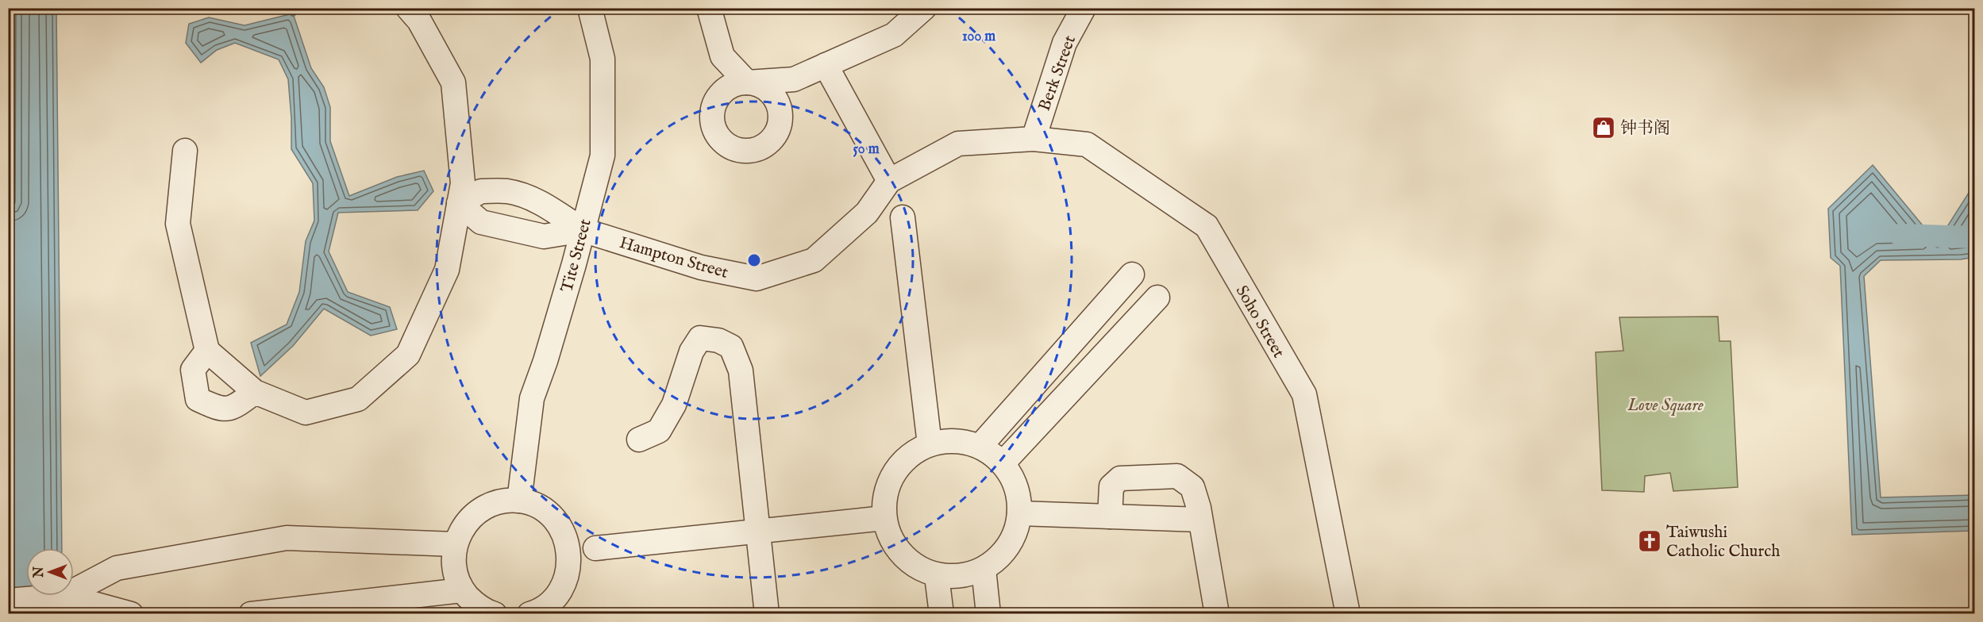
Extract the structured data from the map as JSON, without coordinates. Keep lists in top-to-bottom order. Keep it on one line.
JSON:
{"streets":{"street":["Berk Street","Tite Street","Hampton Street","Soho Street"]},"crossings":[["Berk Street","Hampton Street"],["Berk Street","Soho Street"],["Tite Street","Hampton Street"],["Hampton Street","Soho Street"]],"parks":["Love Square"],"places":{"shop":["钟书阁"],"church":["Taiwushi Catholic Church"]},"north":"left","rings":["100 m","50 m"]}
